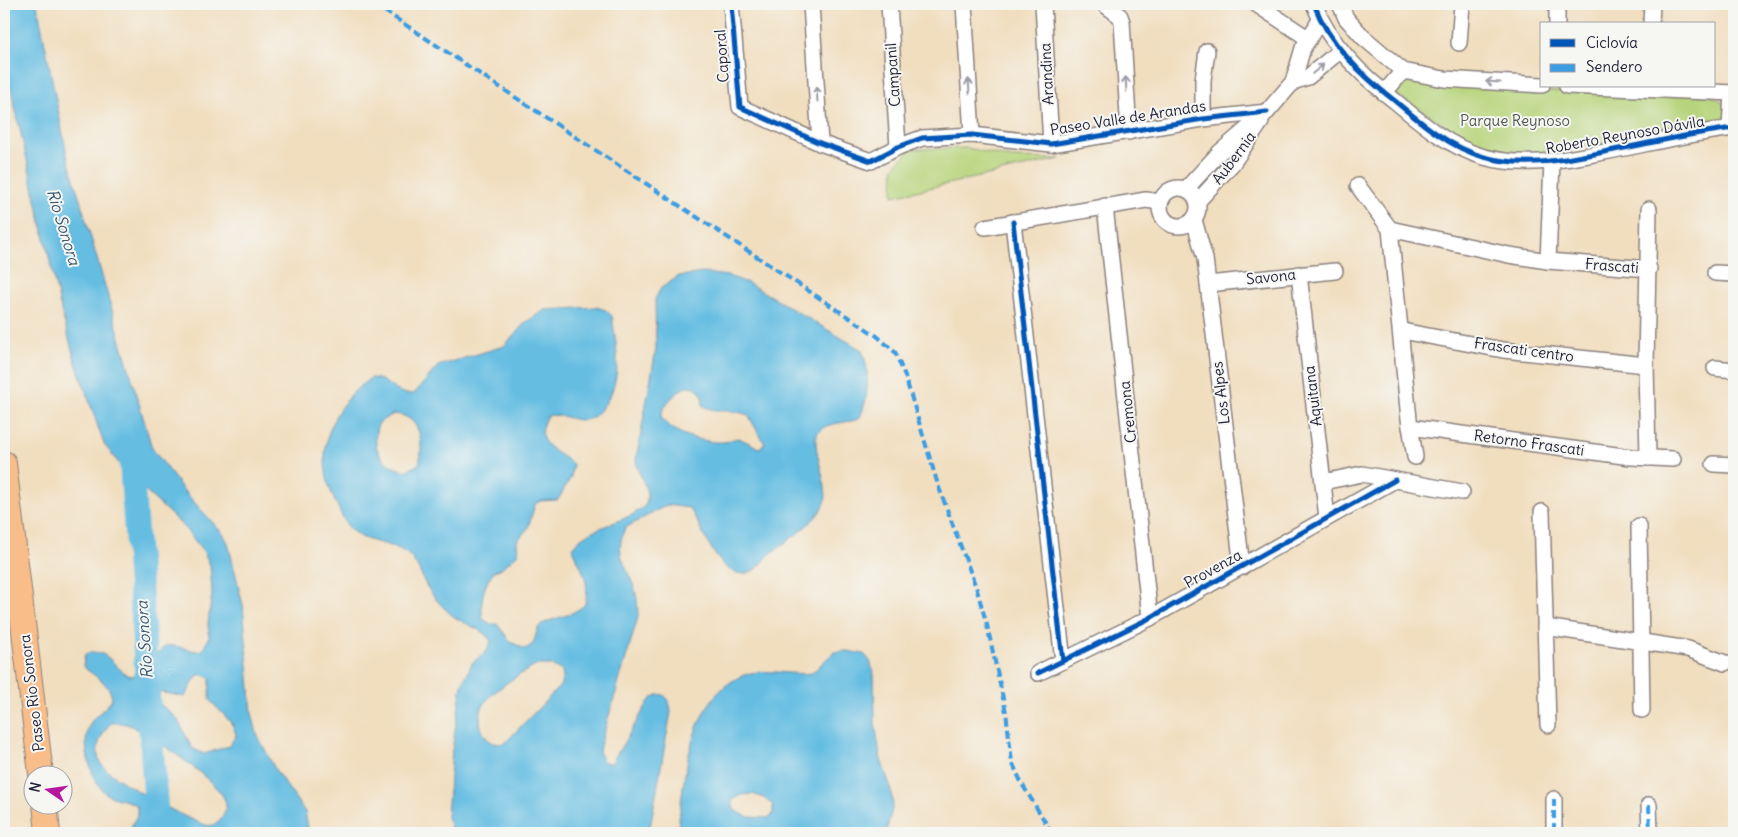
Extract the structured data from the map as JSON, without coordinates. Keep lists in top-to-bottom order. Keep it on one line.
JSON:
{"streets":{"main road":["Paseo Río Sonora"],"street":["Caporal","Arandina","Campanil","Paseo Valle de Arandas","Roberto Reynoso Dávila","Aubernia","Frascati","Savona","Frascati centro","Los Alpes","Aquitana","Cremona","Retorno Frascati","Provenza"]},"crossings":[["Caporal","Paseo Valle de Arandas"],["Arandina","Paseo Valle de Arandas"],["Campanil","Paseo Valle de Arandas"],["Paseo Valle de Arandas","Aubernia"],["Roberto Reynoso Dávila","Aubernia"],["Aubernia","Los Alpes"],["Frascati","Frascati centro"],["Frascati","Retorno Frascati"],["Savona","Los Alpes"],["Savona","Aquitana"],["Los Alpes","Provenza"],["Aquitana","Provenza"],["Cremona","Provenza"]],"water":["Rio Sonora","Río Sonora"],"parks":["Parque Reynoso"],"legend":["Ciclovía","Sendero"],"north":"left"}
